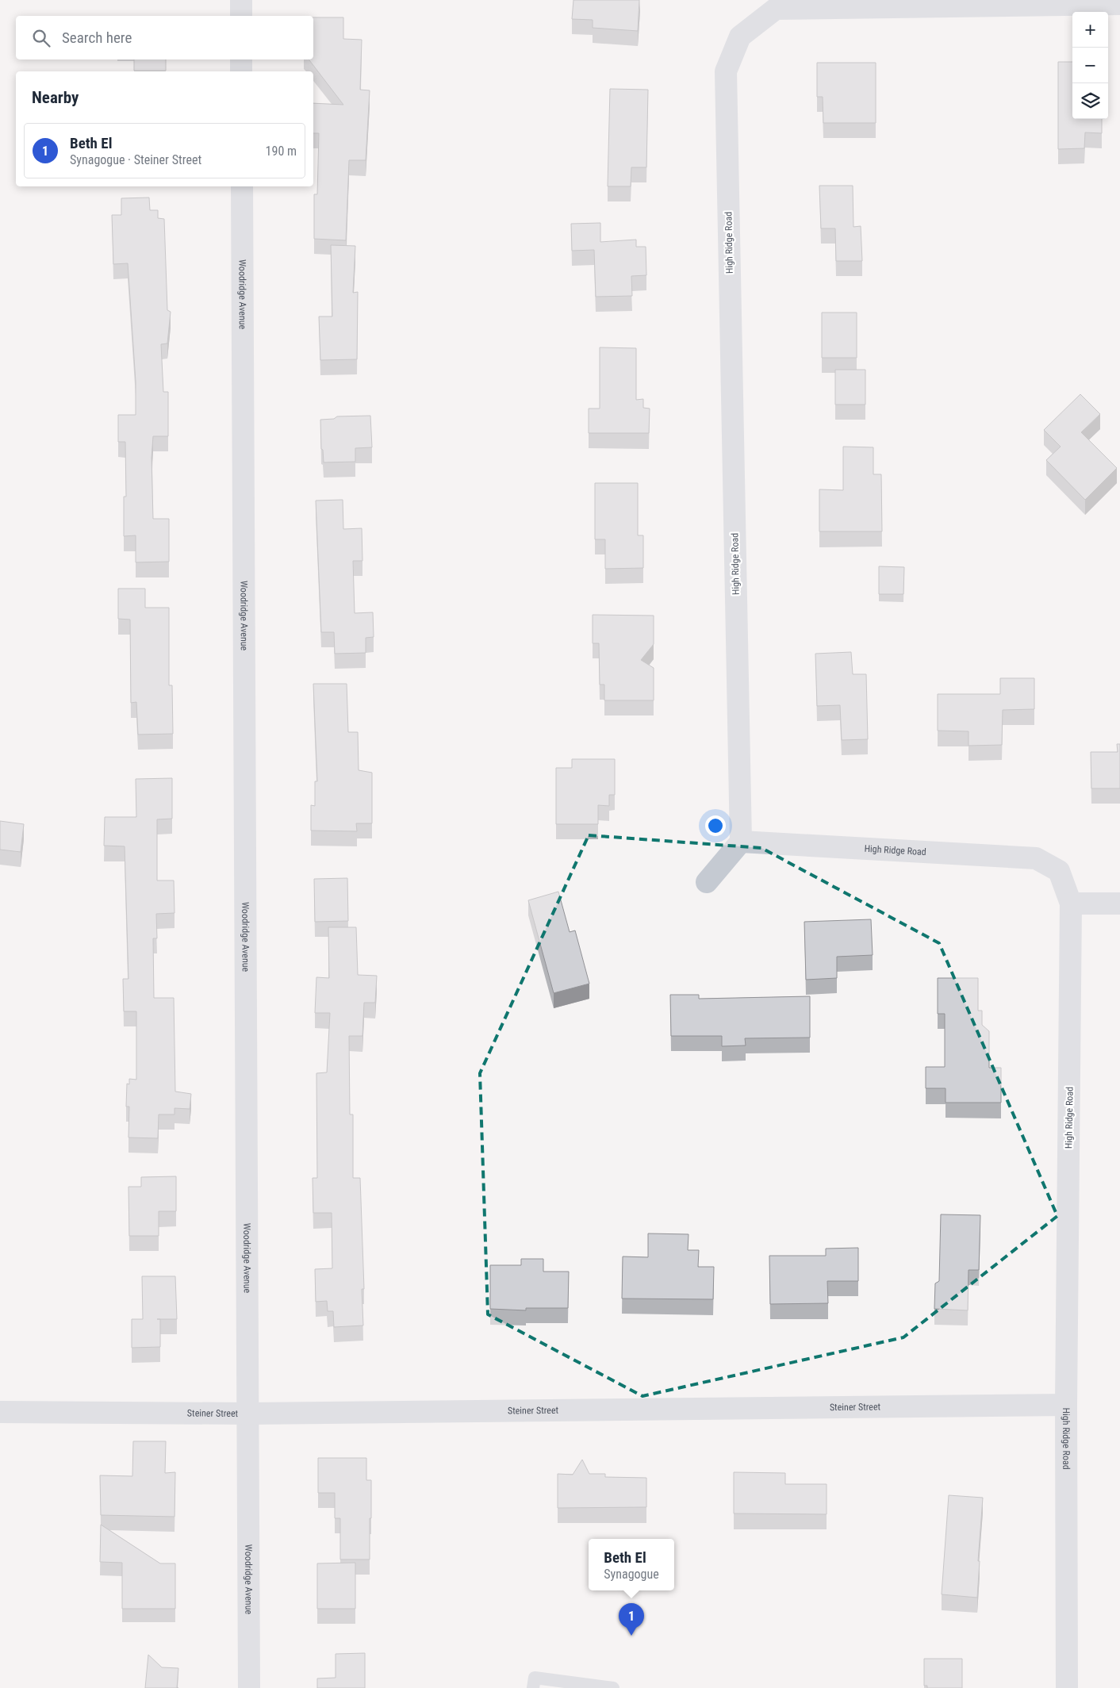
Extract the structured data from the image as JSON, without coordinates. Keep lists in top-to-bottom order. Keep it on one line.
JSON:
{"streets":{"street":["High Ridge Road","Woodridge Avenue","Steiner Street"]},"crossings":[["High Ridge Road","Steiner Street"],["Woodridge Avenue","Steiner Street"]],"page":{"map_buttons":["+","−"],"search":"Search here","heading":"Nearby","list":[{"mark":"1","name":"Beth El","note":"Synagogue · Steiner Street","value":"190 m"}],"popup":["Beth El","Synagogue"],"pins":"1"}}
